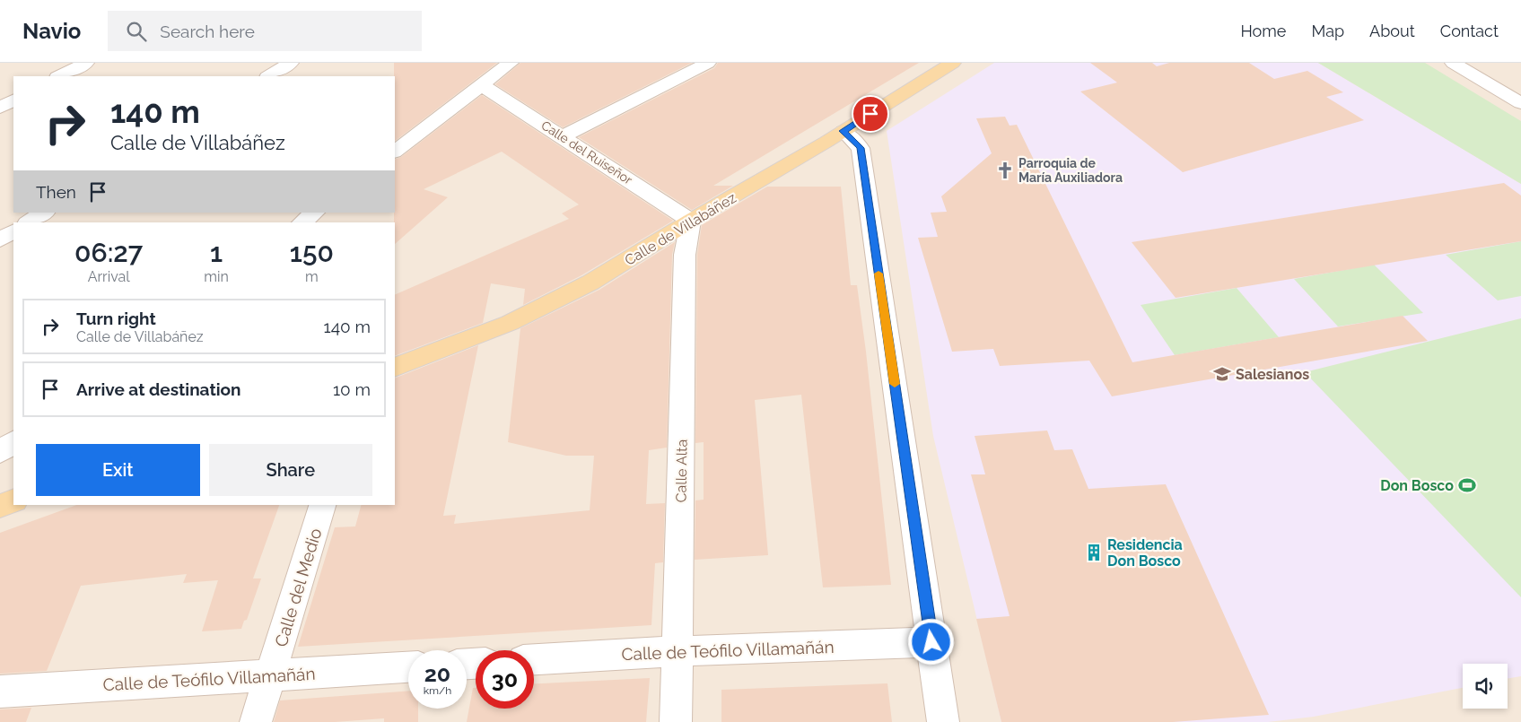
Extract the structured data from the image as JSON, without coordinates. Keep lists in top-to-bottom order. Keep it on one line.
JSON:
{"streets":{"main road":["Calle de Villabáñez"],"street":["Calle del Ruiseñor","Calle Alta","Calle del Medio","Calle de Teófilo Villamañán"]},"crossings":[["Calle del Ruiseñor","Calle de Villabáñez"],["Calle del Ruiseñor","Calle Alta"],["Calle de Villabáñez","Calle Alta"],["Calle Alta","Calle de Teófilo Villamañán"],["Calle del Medio","Calle de Teófilo Villamañán"]],"places":{"church":["Parroquia de María Auxiliadora"],"school or university":["Salesianos"],"sports":["Don Bosco"],"building":["Residencia Don Bosco"]},"page":{"header":"Navio","search":"Search here","nav":["Home","Map","About","Contact"],"turn":["140 m","Calle de Villabáñez"],"then":"Then","eta":["06:27","Arrival","1","min","150","m"],"list":[{"name":"Turn right","note":"Calle de Villabáñez","value":"140 m"},{"name":"Arrive at destination","value":"10 m"}],"buttons":["Exit","Share"],"speed":"20 km/h","limit":"30"}}
